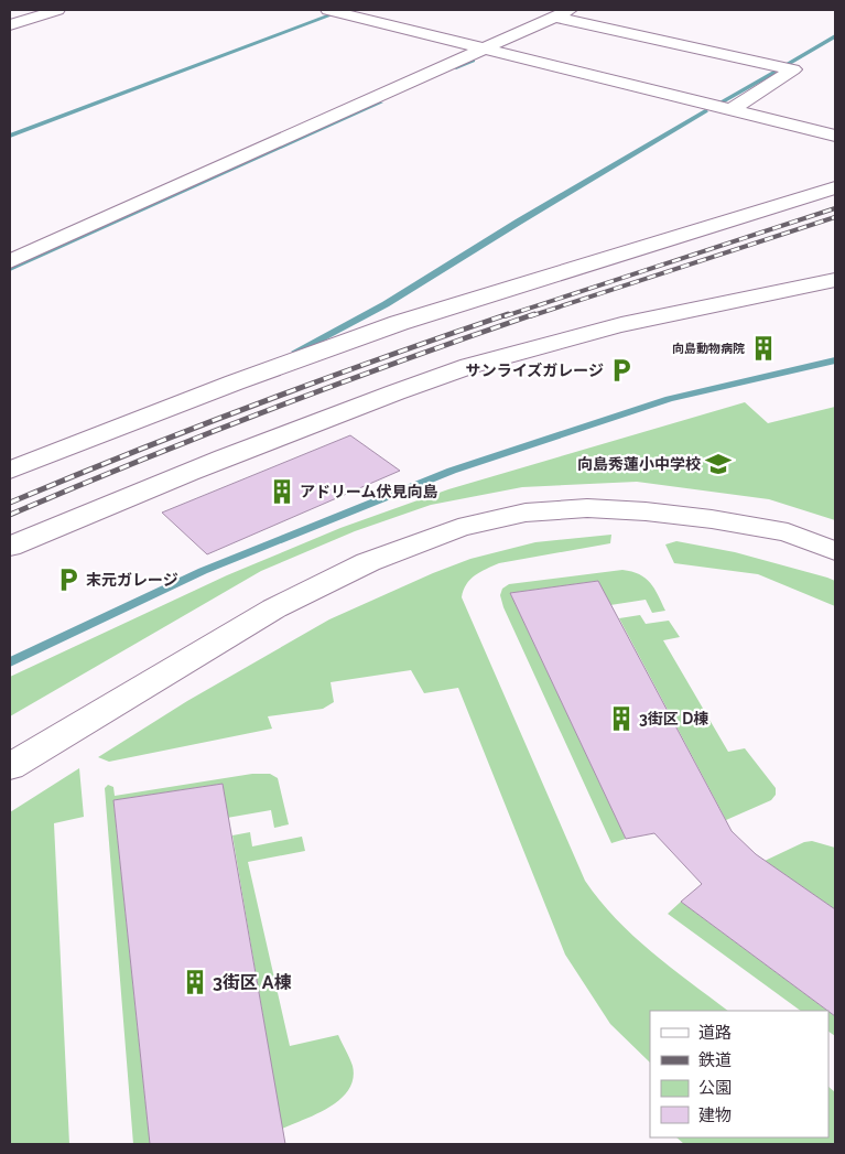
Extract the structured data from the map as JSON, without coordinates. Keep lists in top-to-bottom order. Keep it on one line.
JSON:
{"places":{"building":["向島動物病院","アドリーム伏見向島","3街区 D棟","3街区 A棟"],"parking":["サンライズガレージ","末元ガレージ"],"school or university":["向島秀蓮小中学校"]},"legend":["道路","鉄道","公園","建物"]}
